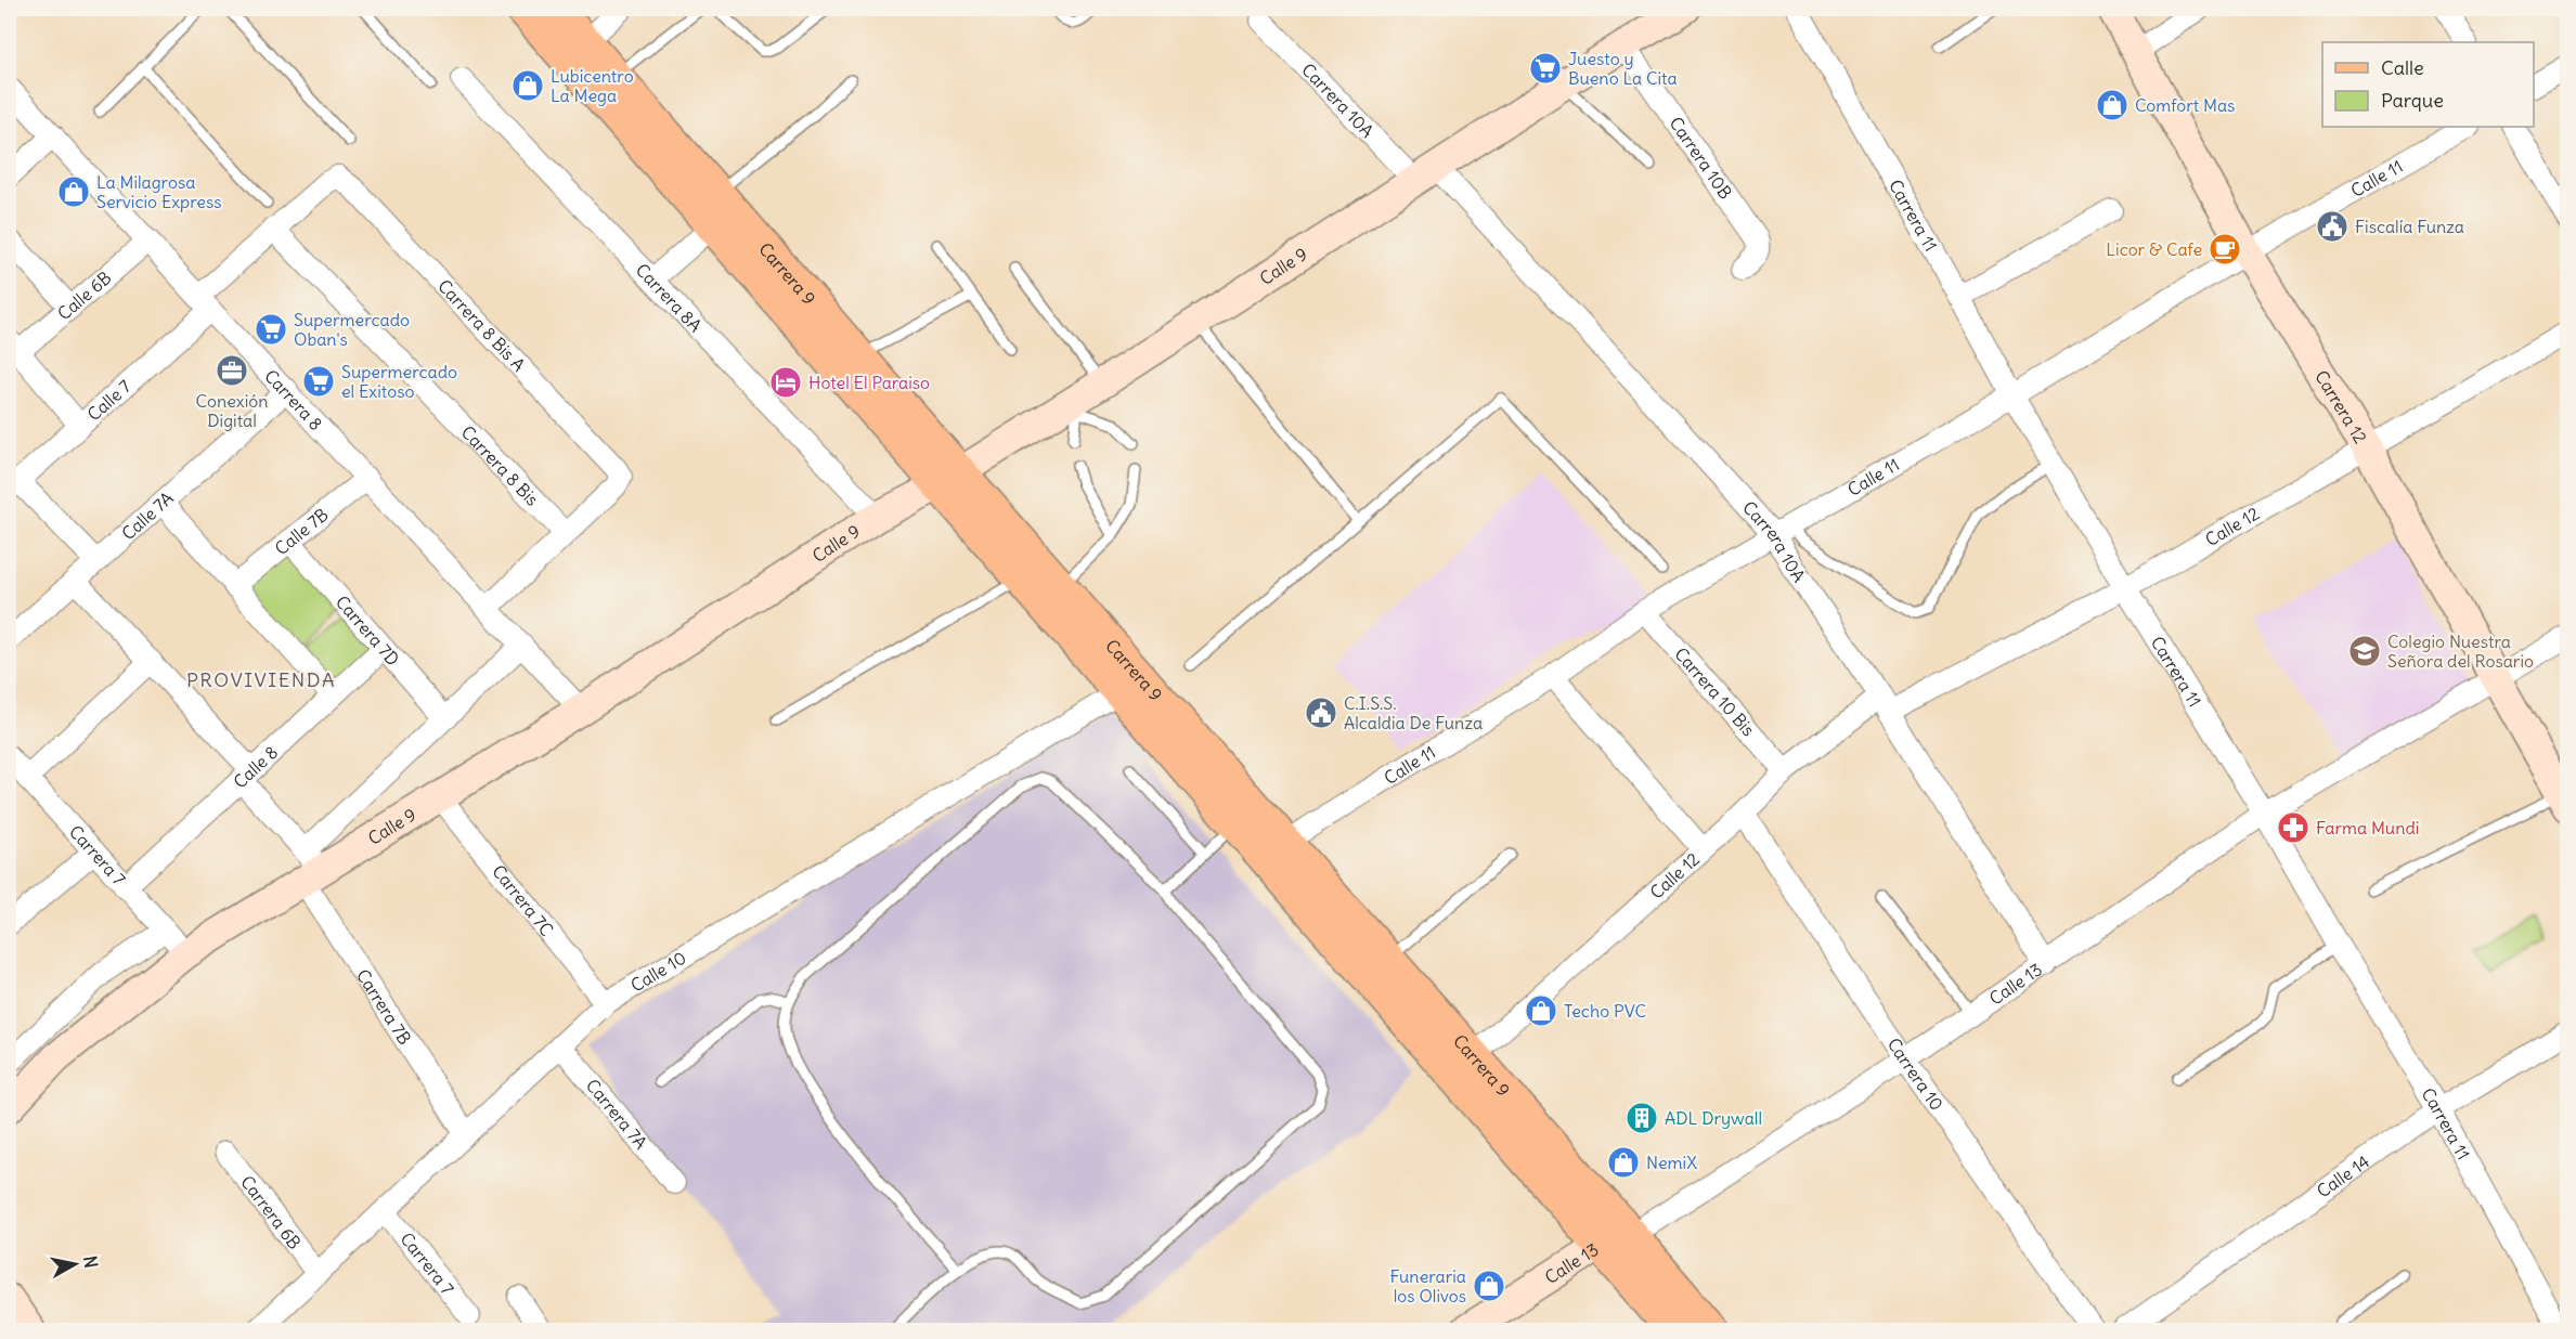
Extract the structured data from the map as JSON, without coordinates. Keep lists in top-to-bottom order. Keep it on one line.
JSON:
{"streets":{"main road":["Calle 9","Carrera 9","Carrera 12","Calle 13"],"street":["Carrera 10A","Carrera 10B","Calle 11","Carrera 11","Calle 6B","Carrera 8A","Carrera 8 Bis A","Carrera 8","Calle 7","Carrera 8 Bis","Calle 7A","Calle 12","Calle 7B","Carrera 7D","Carrera 10 Bis","Calle 8","Carrera 7","Carrera 7C","Calle 10","Carrera 7B","Carrera 10","Carrera 7A","Calle 14","Carrera 6B"]},"crossings":[["Carrera 10A","Calle 11"],["Carrera 10A","Calle 9"],["Carrera 10A","Calle 12"],["Carrera 10A","Calle 13"],["Carrera 10B","Calle 9"],["Calle 11","Carrera 11"],["Calle 11","Carrera 9"],["Calle 11","Carrera 12"],["Calle 11","Carrera 10 Bis"],["Carrera 11","Calle 12"],["Carrera 11","Calle 13"],["Carrera 11","Calle 14"],["Calle 9","Carrera 9"],["Calle 9","Carrera 8A"],["Calle 9","Carrera 8"],["Calle 9","Carrera 7"],["Calle 9","Carrera 7C"],["Calle 9","Carrera 7B"],["Carrera 9","Calle 12"],["Carrera 9","Calle 10"],["Carrera 9","Calle 13"],["Calle 6B","Carrera 8"],["Carrera 8 Bis A","Calle 7"],["Carrera 8 Bis A","Carrera 8 Bis"],["Carrera 8","Calle 7"],["Carrera 8","Calle 7A"],["Carrera 8","Calle 7B"],["Calle 7","Carrera 8 Bis"],["Carrera 12","Calle 12"],["Carrera 12","Calle 13"],["Calle 7A","Carrera 7B"],["Calle 12","Carrera 10 Bis"],["Calle 12","Carrera 10"],["Calle 7B","Carrera 7D"],["Carrera 7D","Calle 8"],["Calle 8","Carrera 7"],["Calle 8","Carrera 7B"],["Carrera 7","Calle 10"],["Carrera 7C","Calle 10"],["Calle 10","Carrera 7B"],["Calle 10","Carrera 7A"],["Calle 10","Carrera 6B"],["Calle 13","Carrera 10"]],"districts":["PROVIVIENDA"],"places":{"supermarket":["Juesto y Bueno La Cita","Supermercado Oban's","Supermercado el Exitoso"],"shop":["Lubicentro La Mega","Comfort Mas","La Milagrosa Servicio Express","Techo PVC","NemiX","Funeraria los Olivos"],"public building":["Fiscalía Funza","C.I.S.S. Alcaldia De Funza"],"cafe":["Licor & Cafe"],"office":["Conexión Digital"],"hotel":["Hotel El Paraiso"],"school or university":["Colegio Nuestra Señora del Rosario"],"pharmacy":["Farma Mundi"],"building":["ADL Drywall"]},"legend":["Calle","Parque"],"north":"right"}
